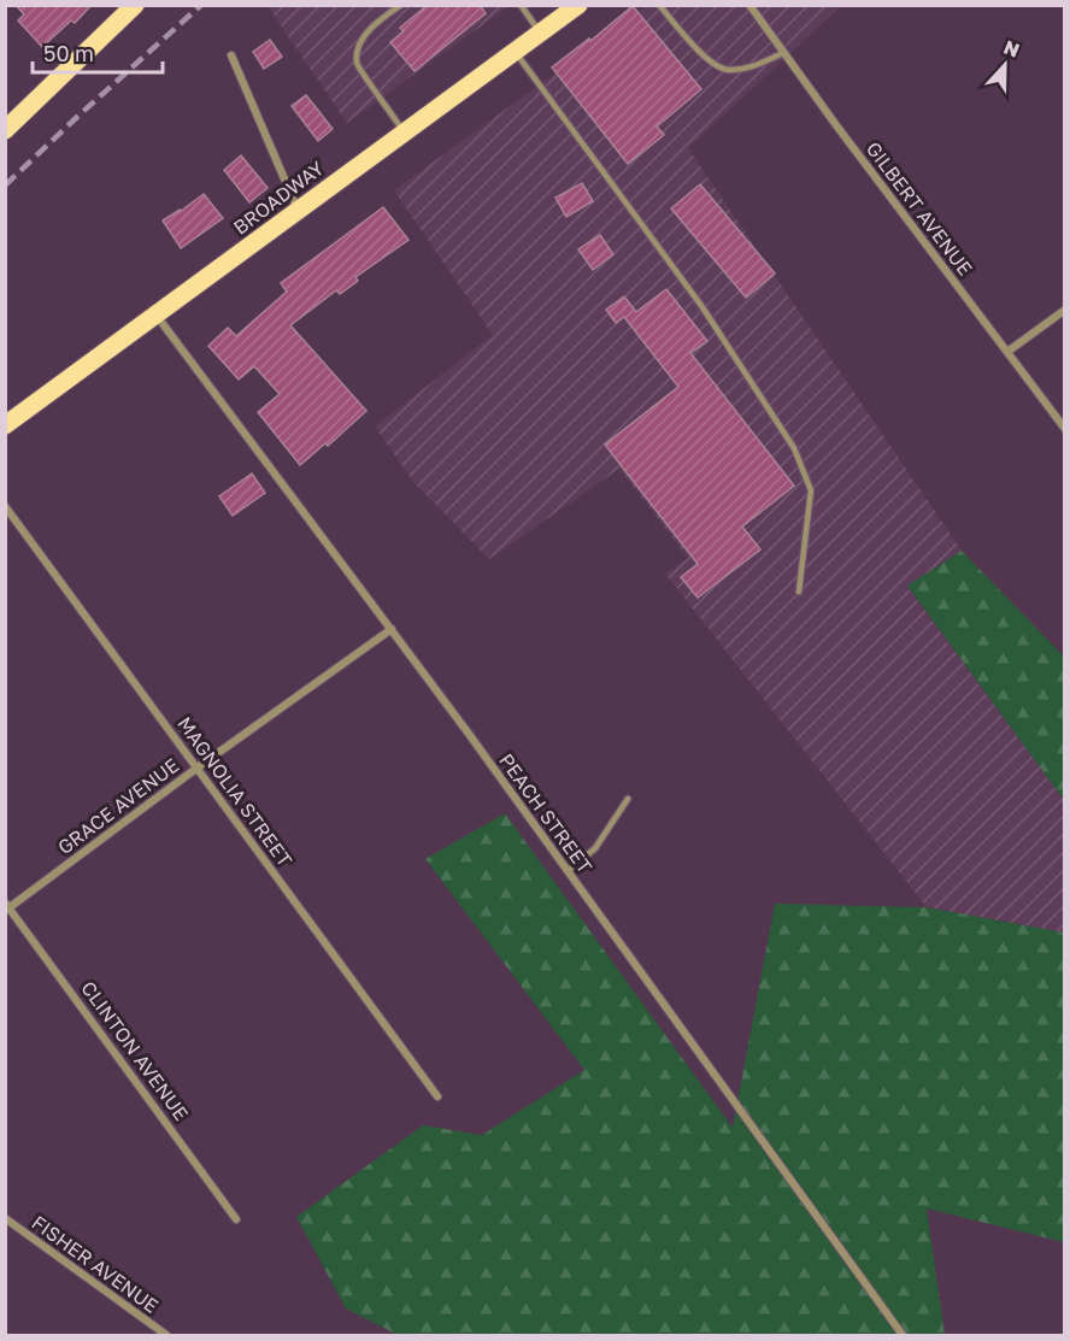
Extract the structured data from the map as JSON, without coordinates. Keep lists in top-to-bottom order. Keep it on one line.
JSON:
{"streets":{"main road":["BROADWAY"],"street":["GILBERT AVENUE","MAGNOLIA STREET","GRACE AVENUE","PEACH STREET","CLINTON AVENUE","FISHER AVENUE"]},"crossings":[["BROADWAY","PEACH STREET"],["MAGNOLIA STREET","GRACE AVENUE"],["GRACE AVENUE","PEACH STREET"],["GRACE AVENUE","CLINTON AVENUE"]],"scale_bar":"50 m","north":"top"}
